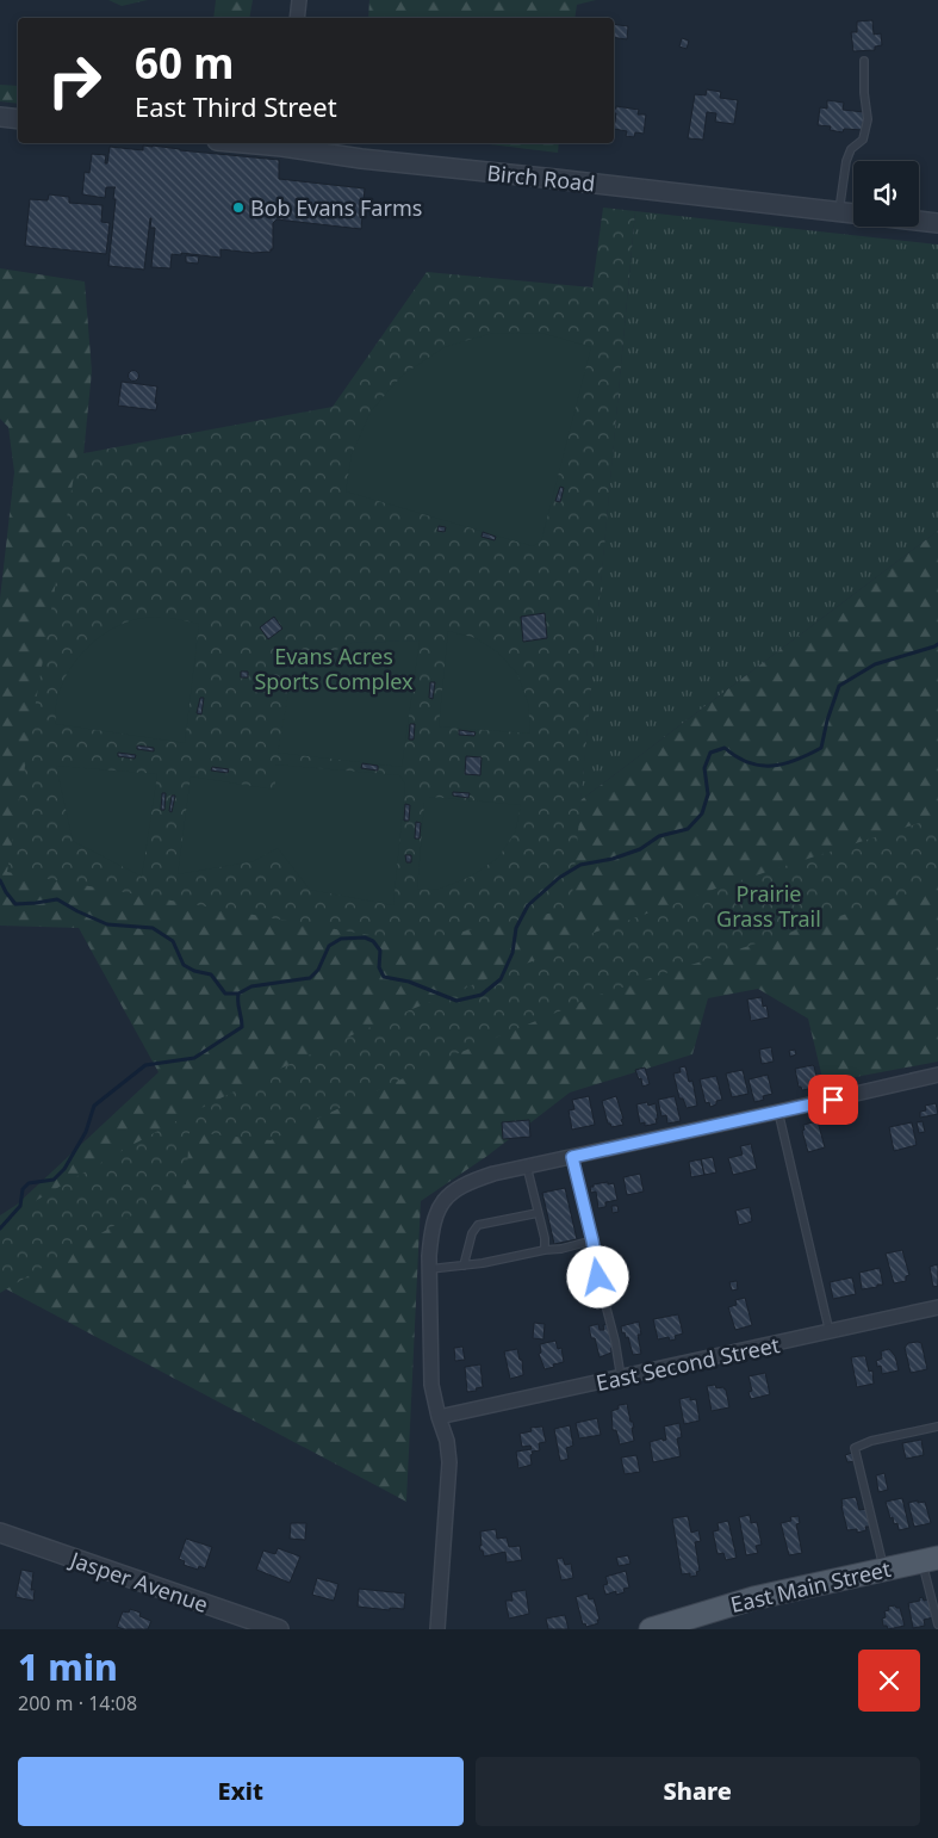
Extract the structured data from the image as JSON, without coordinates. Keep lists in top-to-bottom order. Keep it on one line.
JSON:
{"streets":{"main road":["East Main Street"],"street":["Birch Road","East Second Street","Jasper Avenue"]},"parks":["Evans Acres Sports Complex","Prairie Grass Trail"],"places":["Bob Evans Farms"],"page":{"turn":["60 m","East Third Street"],"heading":["1 min","200 m · 14:08"],"buttons":["Exit","Share"]}}
